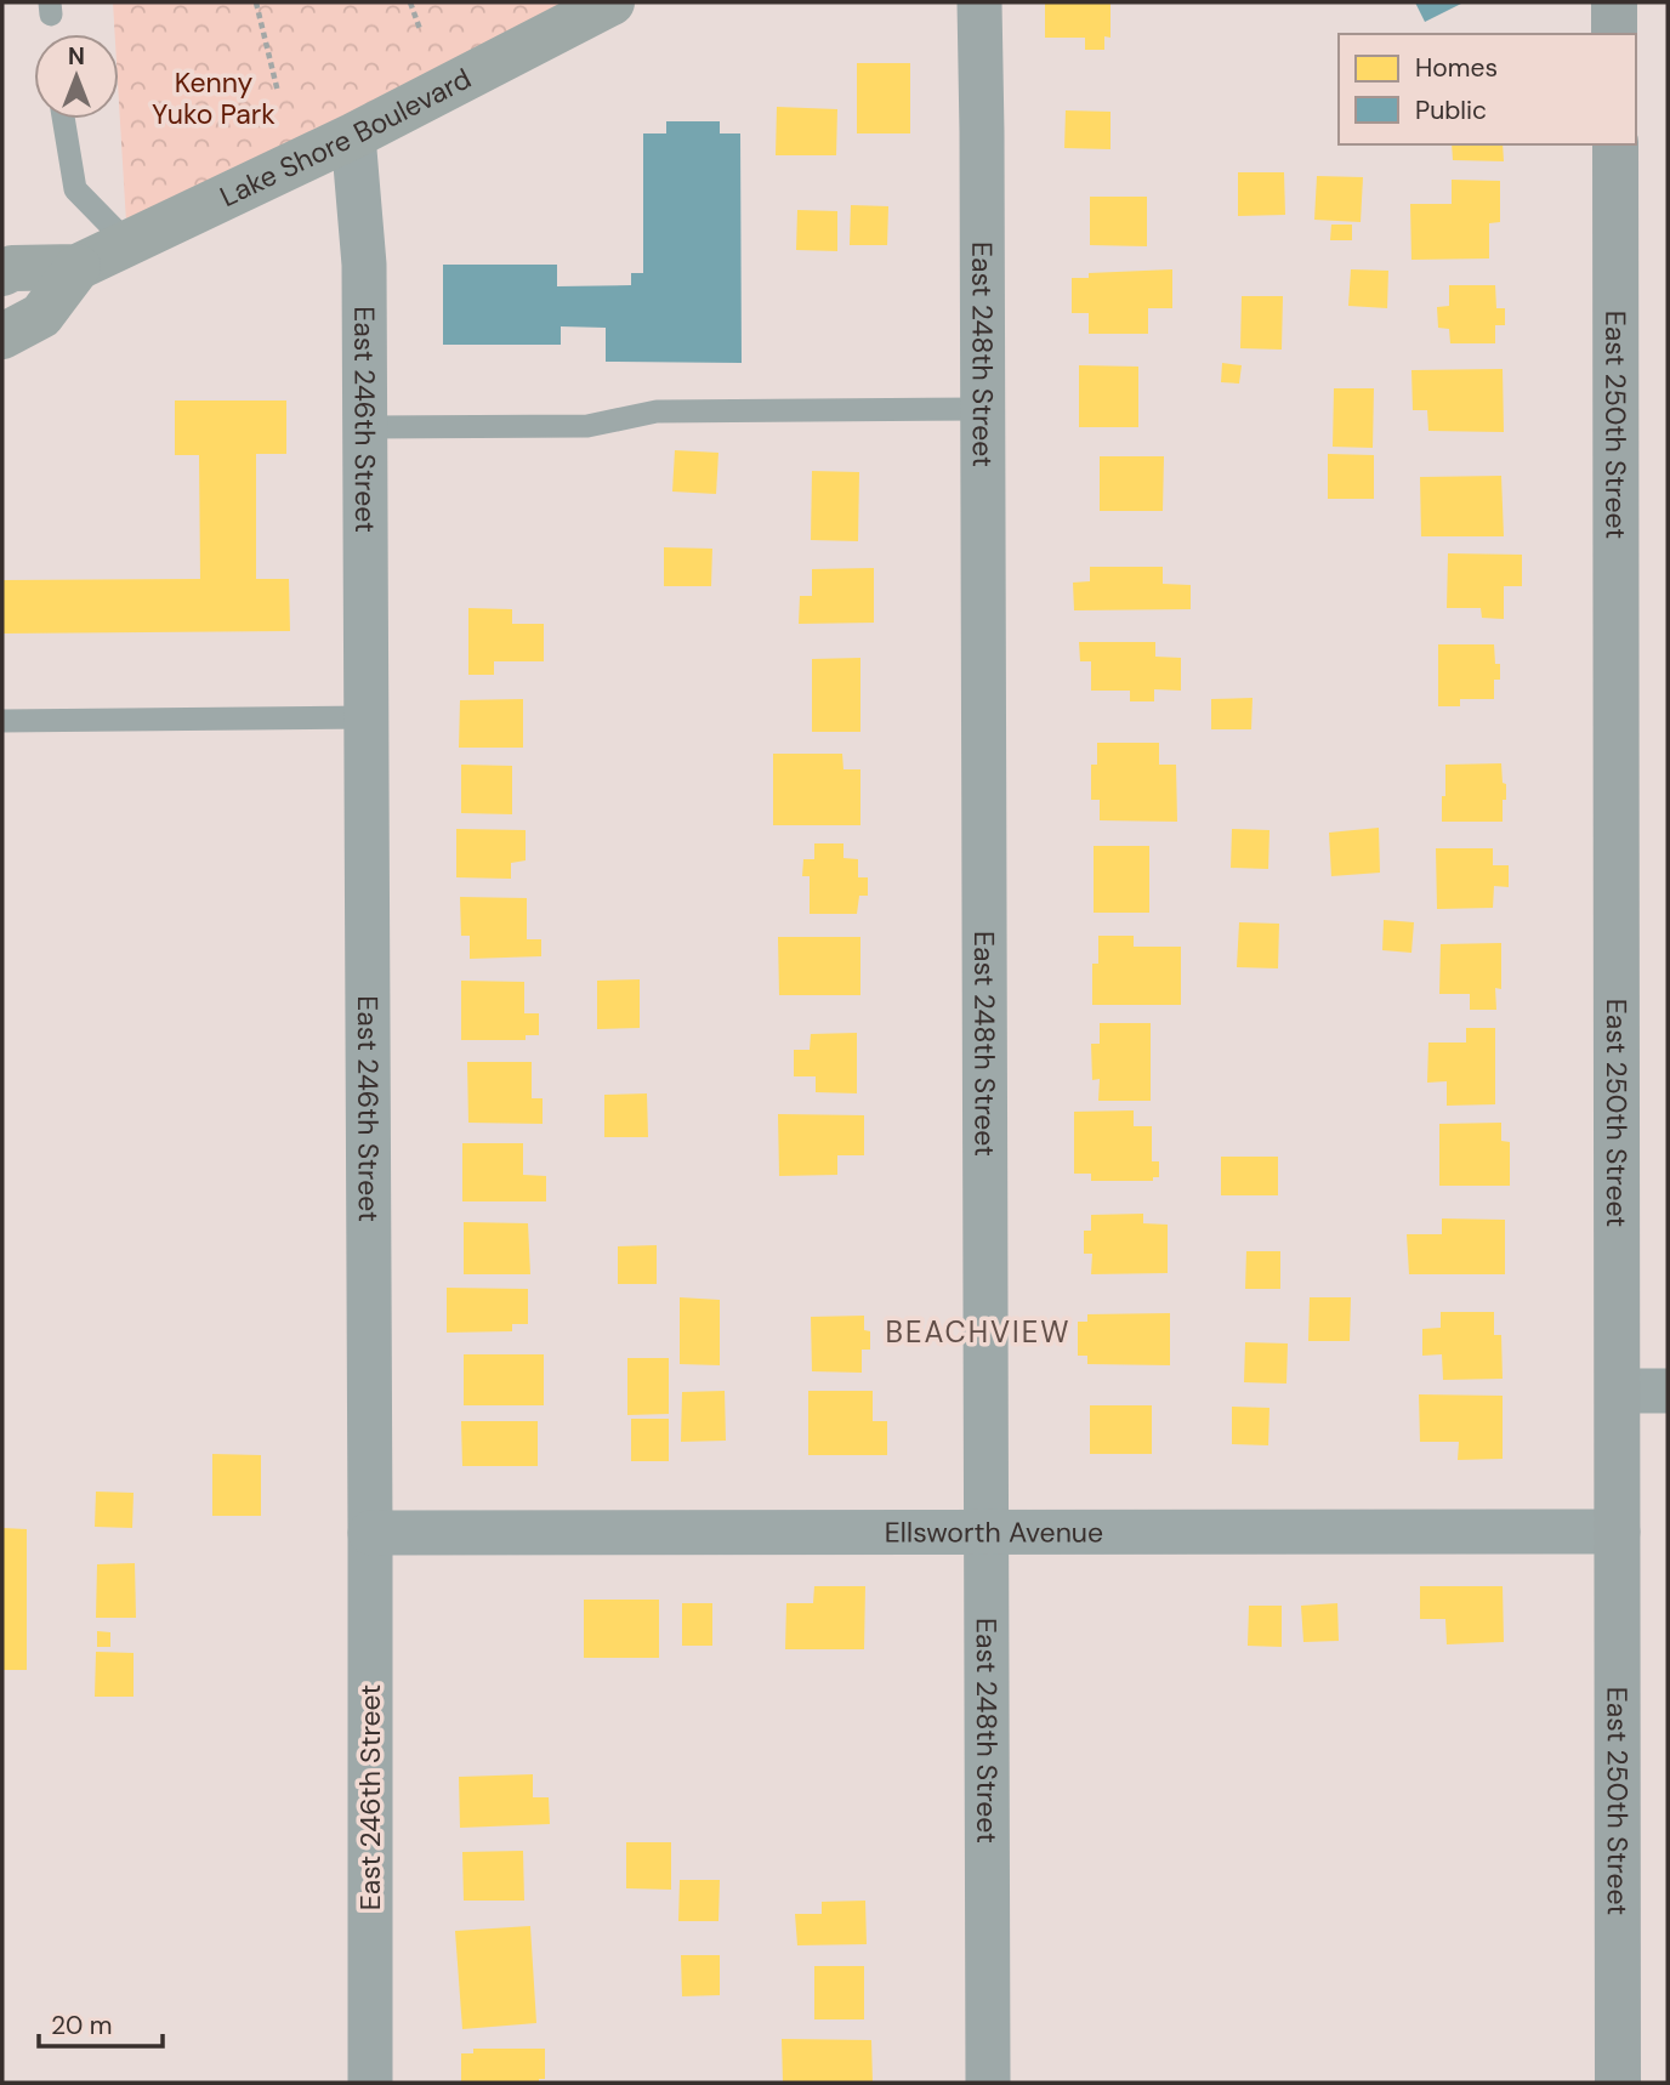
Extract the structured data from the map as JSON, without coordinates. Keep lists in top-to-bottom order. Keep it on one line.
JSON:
{"streets":{"main road":["Lake Shore Boulevard"],"street":["East 248th Street","East 246th Street","East 250th Street","Ellsworth Avenue"]},"crossings":[["Lake Shore Boulevard","East 246th Street"],["East 248th Street","Ellsworth Avenue"],["East 246th Street","Ellsworth Avenue"],["East 250th Street","Ellsworth Avenue"]],"districts":["BEACHVIEW"],"parks":["Kenny Yuko Park"],"legend":["Homes","Public"],"scale_bar":"20 m","north":"top"}
